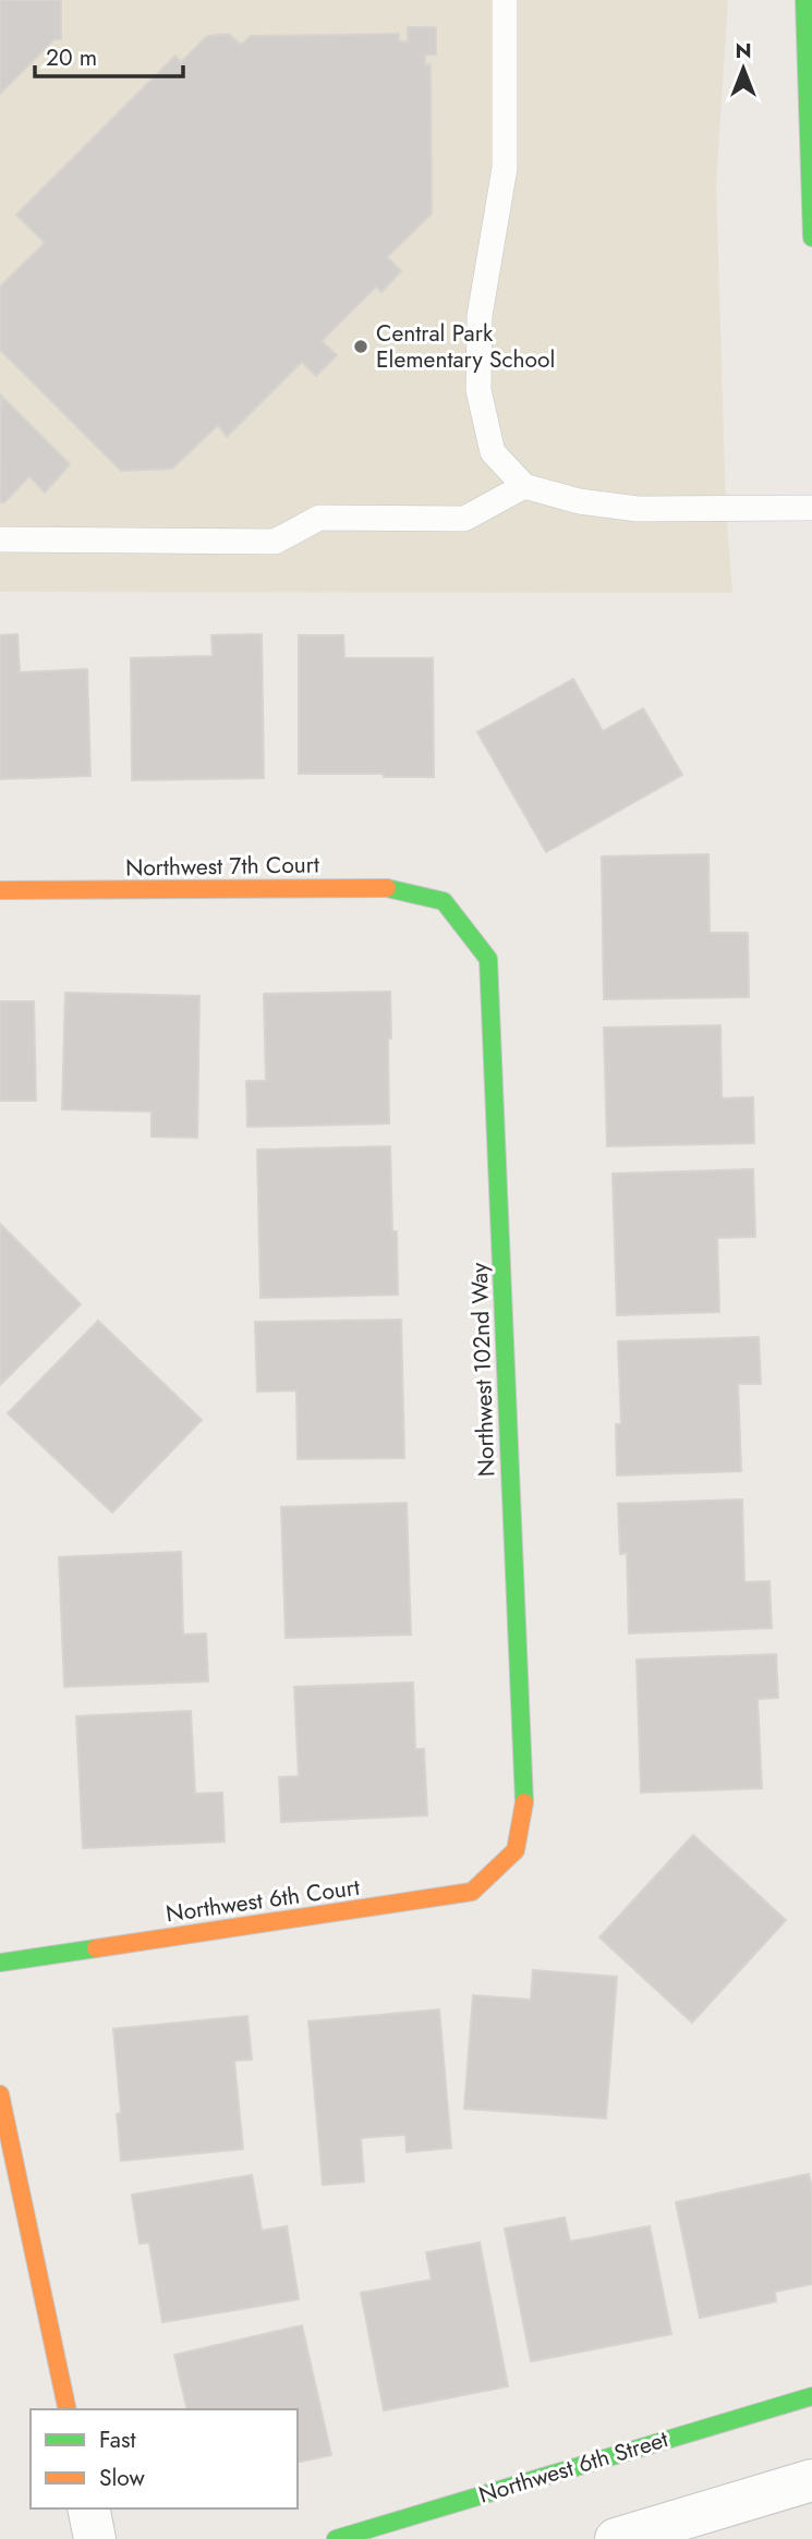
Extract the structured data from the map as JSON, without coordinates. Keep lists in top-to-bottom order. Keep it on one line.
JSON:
{"streets":{"street":["Northwest 7th Court","Northwest 102nd Way","Northwest 6th Court","Northwest 6th Street"]},"crossings":[["Northwest 7th Court","Northwest 102nd Way"],["Northwest 102nd Way","Northwest 6th Court"]],"places":["Central Park Elementary School"],"legend":["Fast","Slow"],"scale_bar":"20 m","north":"top"}
